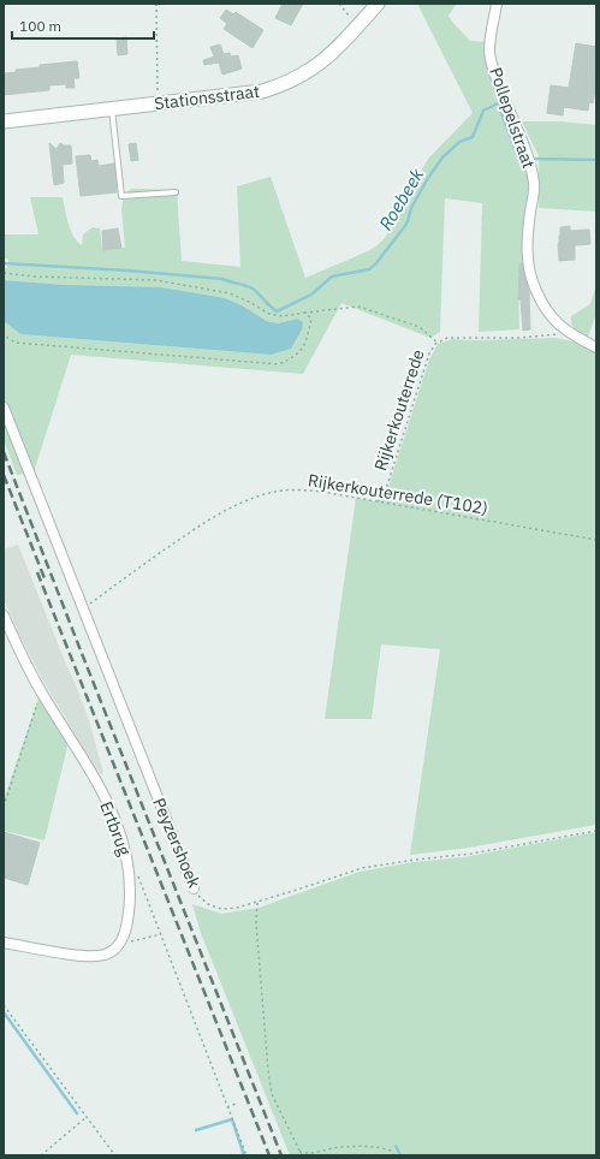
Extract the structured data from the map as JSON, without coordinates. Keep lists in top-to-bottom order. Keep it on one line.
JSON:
{"streets":{"street":["Stationsstraat","Pollepelstraat","Ertbrug","Peyzershoek"],"path":["Rijkerkouterrede","Rijkerkouterrede (T102)"]},"crossings":[["Pollepelstraat","Rijkerkouterrede"],["Rijkerkouterrede","Rijkerkouterrede (T102)"],["Rijkerkouterrede (T102)","Peyzershoek"]],"water":["Roebeek"],"scale_bar":"100 m"}
